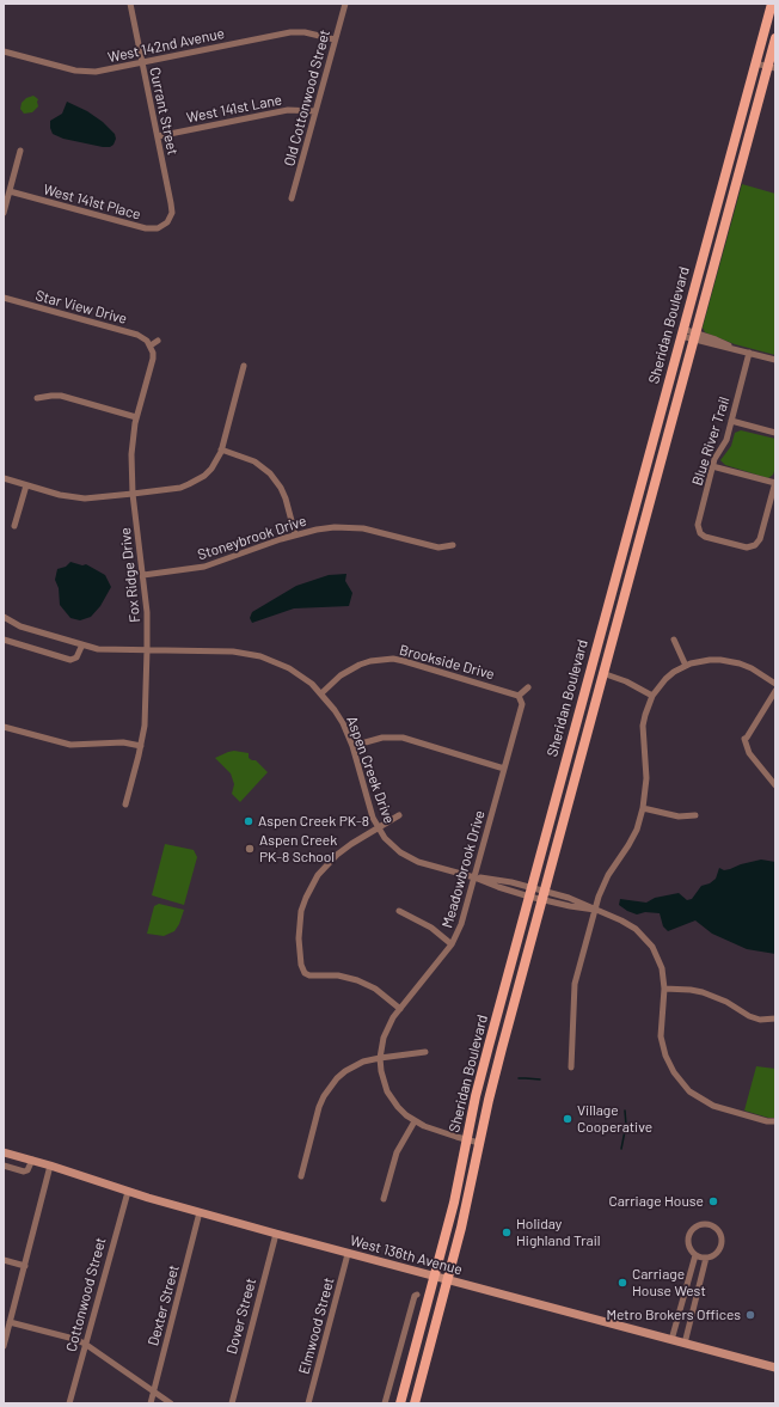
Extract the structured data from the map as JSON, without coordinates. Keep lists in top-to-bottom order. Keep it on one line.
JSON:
{"streets":{"main road":["Sheridan Boulevard","West 136th Avenue"],"street":["West 142nd Avenue","Old Cottonwood Street","West 141st Lane","Currant Street","West 141st Place","Star View Drive","Blue River Trail","Stoneybrook Drive","Fox Ridge Drive","Brookside Drive","Aspen Creek Drive","Meadowbrook Drive","Cottonwood Street","Dexter Street","Dover Street","Elmwood Street"]},"crossings":[["West 142nd Avenue","Old Cottonwood Street"],["West 142nd Avenue","Currant Street"],["Old Cottonwood Street","West 141st Lane"],["West 141st Lane","Currant Street"],["Currant Street","West 141st Place"],["Star View Drive","Fox Ridge Drive"],["Sheridan Boulevard","Aspen Creek Drive"],["Sheridan Boulevard","Meadowbrook Drive"],["Sheridan Boulevard","West 136th Avenue"],["Stoneybrook Drive","Fox Ridge Drive"],["Fox Ridge Drive","Aspen Creek Drive"],["Brookside Drive","Aspen Creek Drive"],["Brookside Drive","Meadowbrook Drive"],["Aspen Creek Drive","Meadowbrook Drive"],["West 136th Avenue","Cottonwood Street"],["West 136th Avenue","Dexter Street"],["West 136th Avenue","Dover Street"],["West 136th Avenue","Elmwood Street"]],"places":["Aspen Creek PK-8","Aspen Creek PK-8 School","Village Cooperative","Carriage House","Holiday Highland Trail","Carriage House West","Metro Brokers Offices"]}
